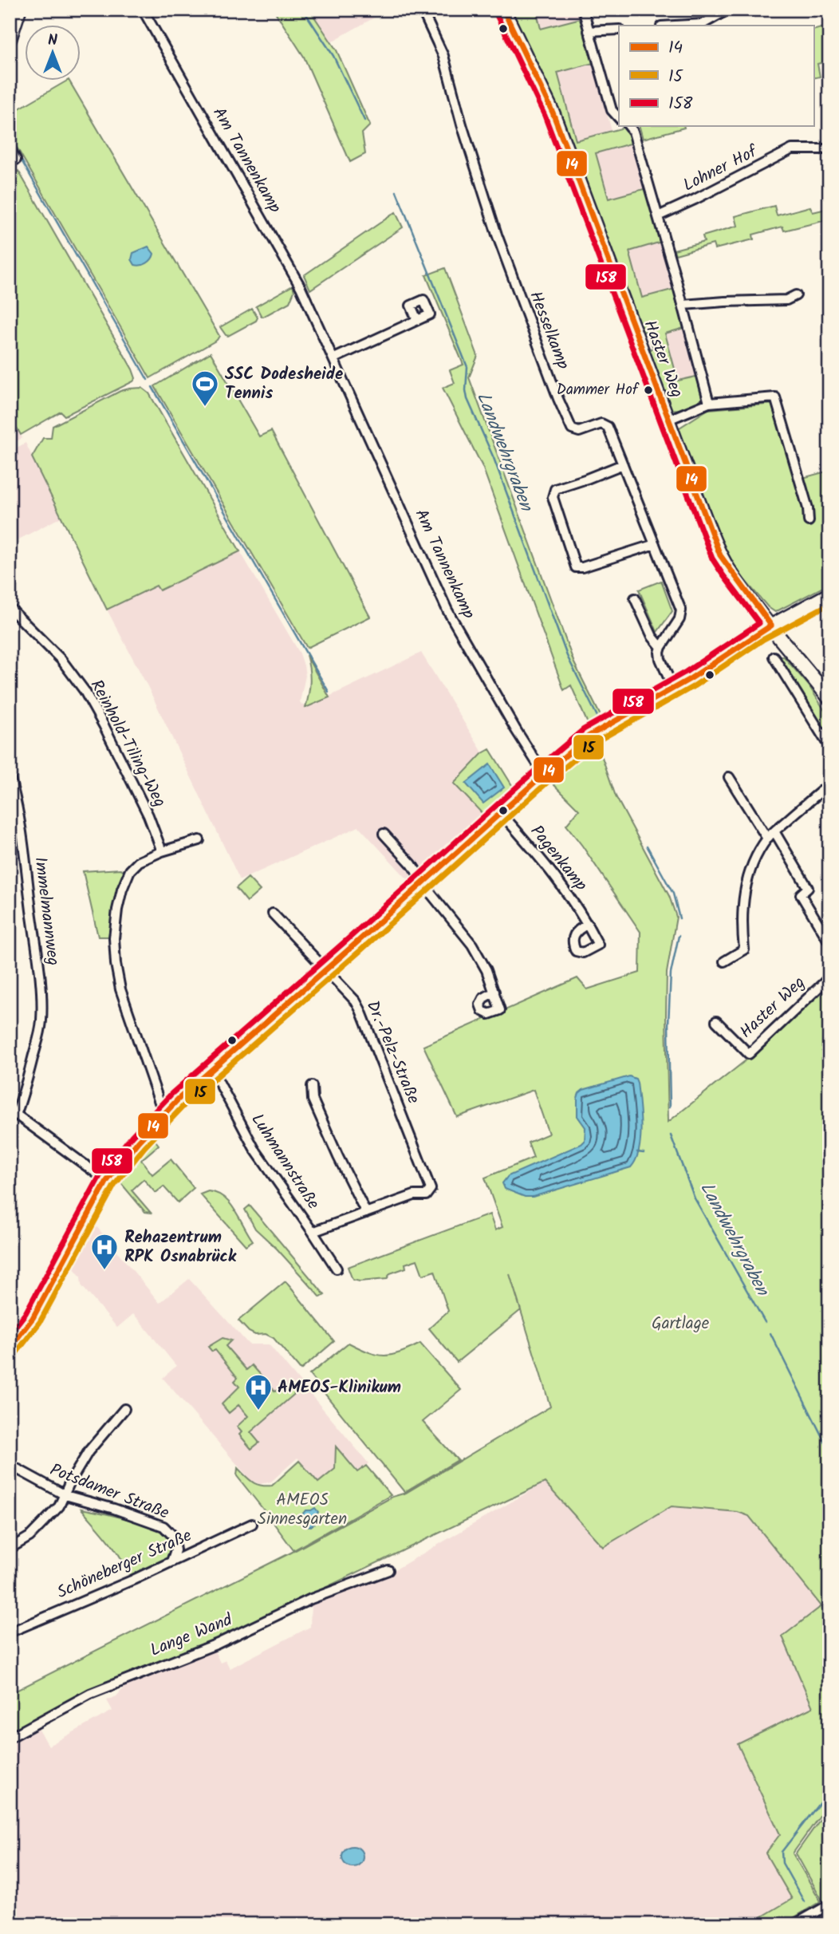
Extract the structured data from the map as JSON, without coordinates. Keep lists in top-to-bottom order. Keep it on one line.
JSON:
{"streets":{"street":["Am Tannenkamp","Lohner Hof","Hesselkamp","Haster Weg","Reinhold-Tiling-Weg","Pagenkamp","Immelmannweg","Dr.-Pelz-Straße","Luhmannstraße","Potsdamer Straße","Schöneberger Straße","Lange Wand"]},"crossings":[["Potsdamer Straße","Schöneberger Straße"]],"water":["Landwehrgraben"],"parks":["Gartlage","AMEOS Sinnesgarten"],"places":{"other":["Dammer Hof"],"sports":["SSC Dodesheide Tennis"],"hospital":["Rehazentrum RPK Osnabrück","AMEOS-Klinikum"]},"lines":["transit line 14","transit line 158","transit line 15"],"legend":["14","15","158"],"north":"top"}
